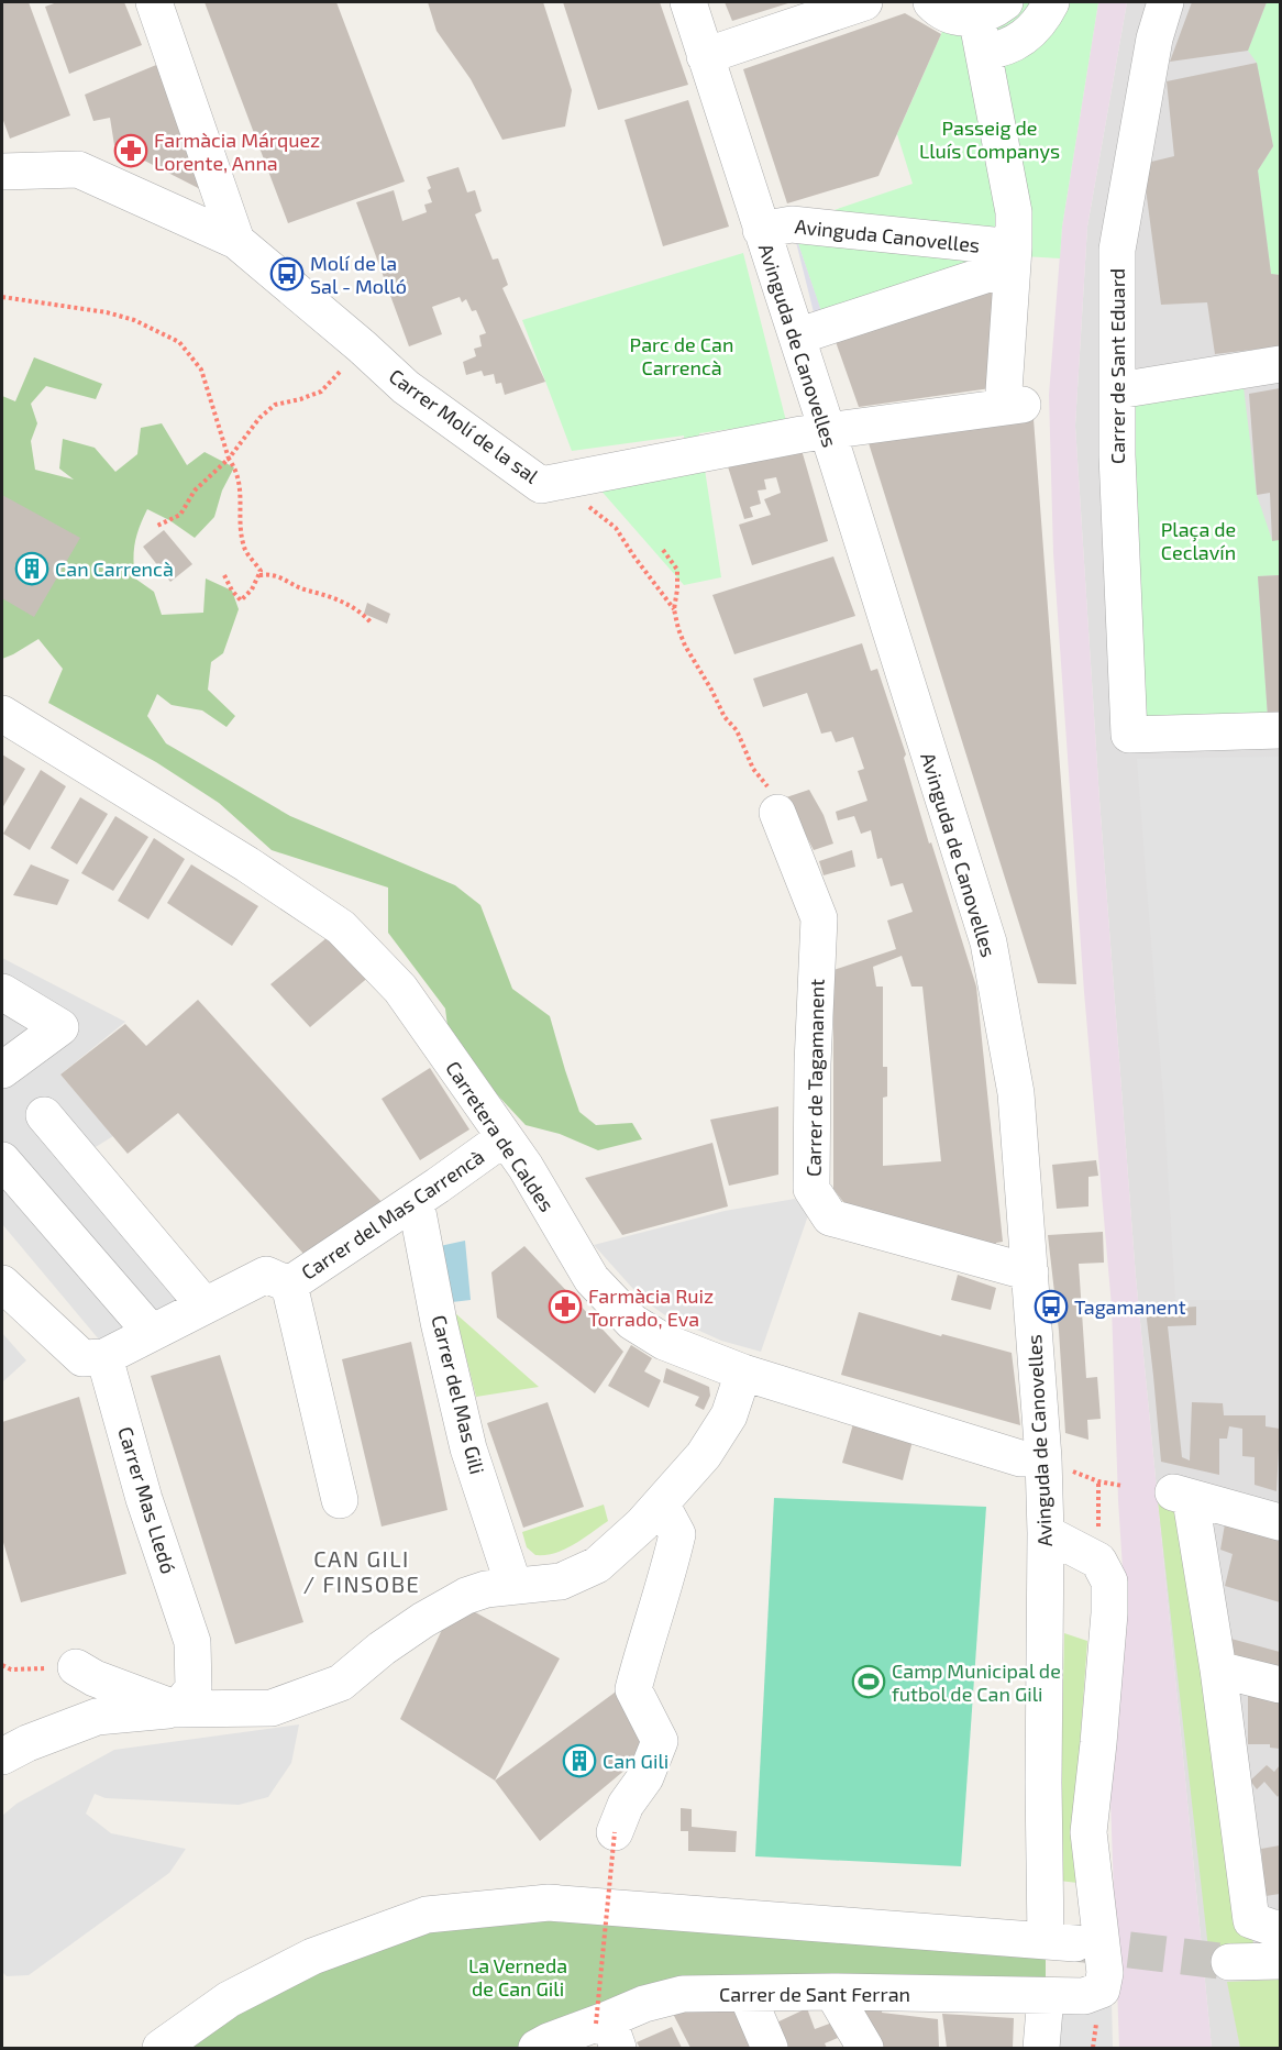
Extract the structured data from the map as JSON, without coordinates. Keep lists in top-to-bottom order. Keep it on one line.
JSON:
{"streets":{"street":["Avinguda Canovelles","Avinguda de Canovelles","Carrer de Sant Eduard","Carrer Molí de la sal","Carrer de Tagamanent","Carretera de Caldes","Carrer del Mas Carrencà","Carrer del Mas Gili","Carrer Mas Lledó","Carrer de Sant Ferran"]},"crossings":[["Avinguda Canovelles","Avinguda de Canovelles"],["Avinguda Canovelles","Carrer Molí de la sal"],["Avinguda de Canovelles","Carrer Molí de la sal"],["Avinguda de Canovelles","Carrer de Tagamanent"],["Avinguda de Canovelles","Carretera de Caldes"],["Carretera de Caldes","Carrer del Mas Carrencà"],["Carrer del Mas Carrencà","Carrer del Mas Gili"],["Carrer del Mas Carrencà","Carrer Mas Lledó"]],"districts":["CAN GILI / FINSOBE"],"parks":["Passeig de Lluís Companys","Parc de Can Carrencà","Plaça de Ceclavín","La Verneda de Can Gili"],"places":{"pharmacy":["Farmàcia Márquez Lorente, Anna","Farmàcia Ruiz Torrado, Eva"],"bus stop":["Molí de la Sal - Molló","Tagamanent"],"building":["Can Carrencà","Can Gili"],"sports":["Camp Municipal de futbol de Can Gili"]}}
